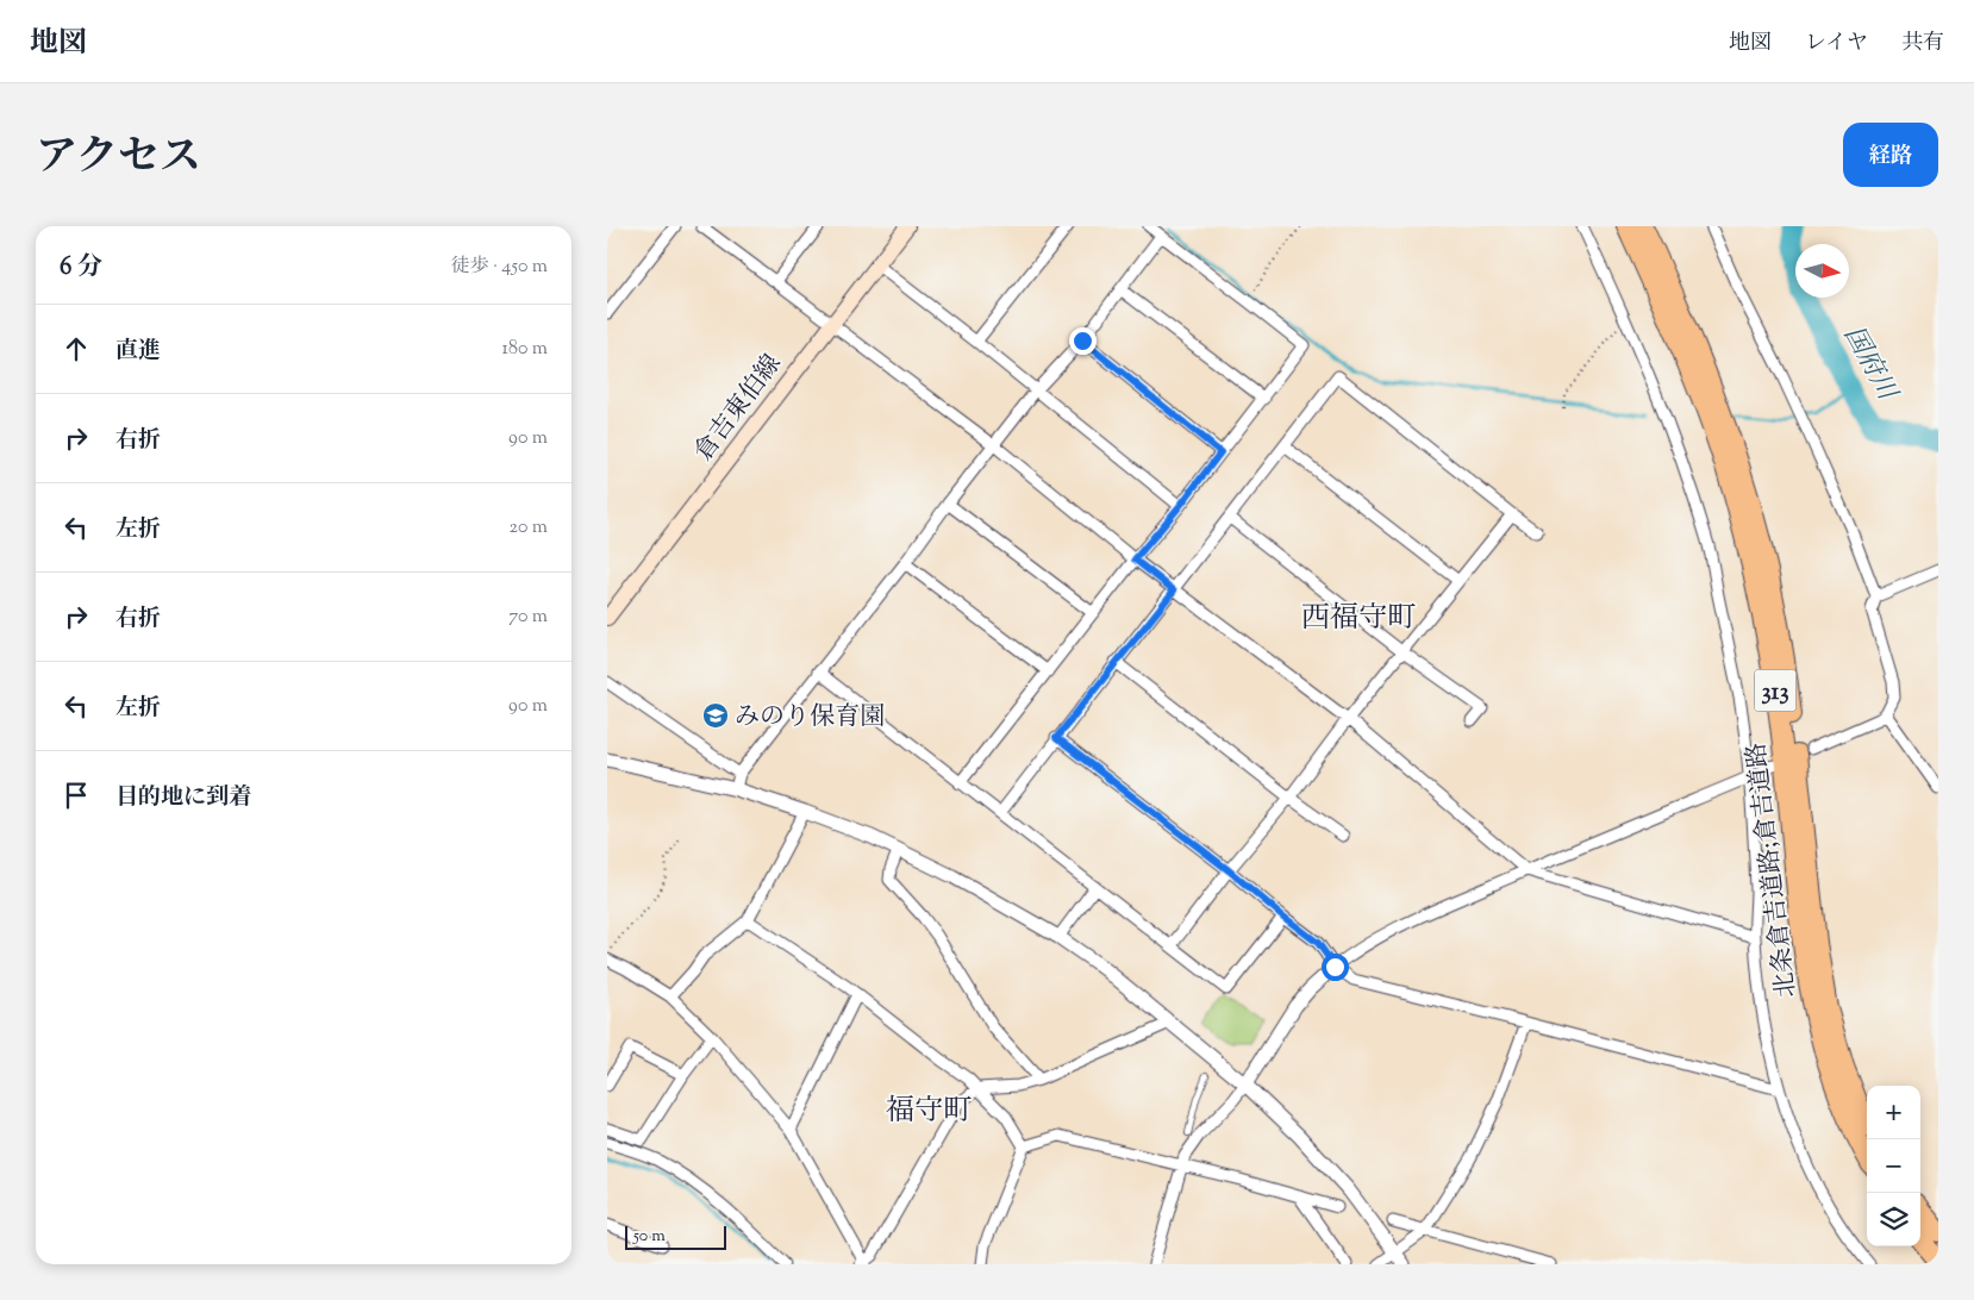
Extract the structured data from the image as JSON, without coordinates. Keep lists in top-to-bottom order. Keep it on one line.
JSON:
{"streets":{"highway":["313","北条倉吉道路;倉吉道路"],"main road":["倉吉東伯線"]},"districts":["西福守町","福守町"],"water":["国府川"],"places":{"school or university":["みのり保育園"]},"scale_bar":"50 m","north":"right","page":{"header":"地図","nav":["地図","レイヤ","共有"],"title":"アクセス","buttons":"経路","heading":["6 分","徒歩 · 450 m"],"list":[["直進","180 m"],["右折","90 m"],["左折","20 m"],["右折","70 m"],["左折","90 m"],"目的地に到着"],"map_buttons":["+","−"],"scale":"50 m"}}
